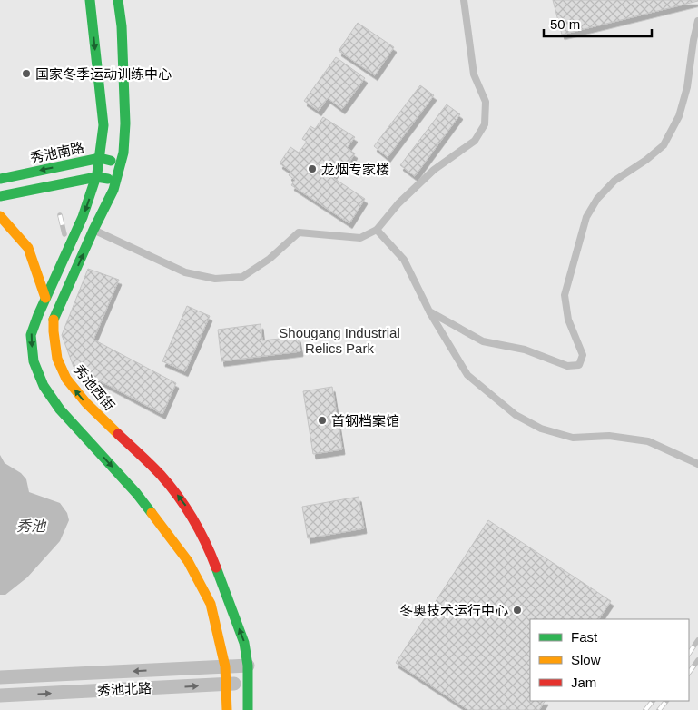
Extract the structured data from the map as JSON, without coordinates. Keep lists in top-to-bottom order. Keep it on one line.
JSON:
{"streets":{"street":["秀池南路","秀池西街","秀池北路"]},"crossings":[["秀池南路","秀池西街"],["秀池西街","秀池北路"]],"water":["秀池"],"parks":["Shougang Industrial Relics Park"],"places":["国家冬季运动训练中心","龙烟专家楼","首钢档案馆","冬奥技术运行中心"],"legend":["Fast","Slow","Jam"],"scale_bar":"50 m"}
